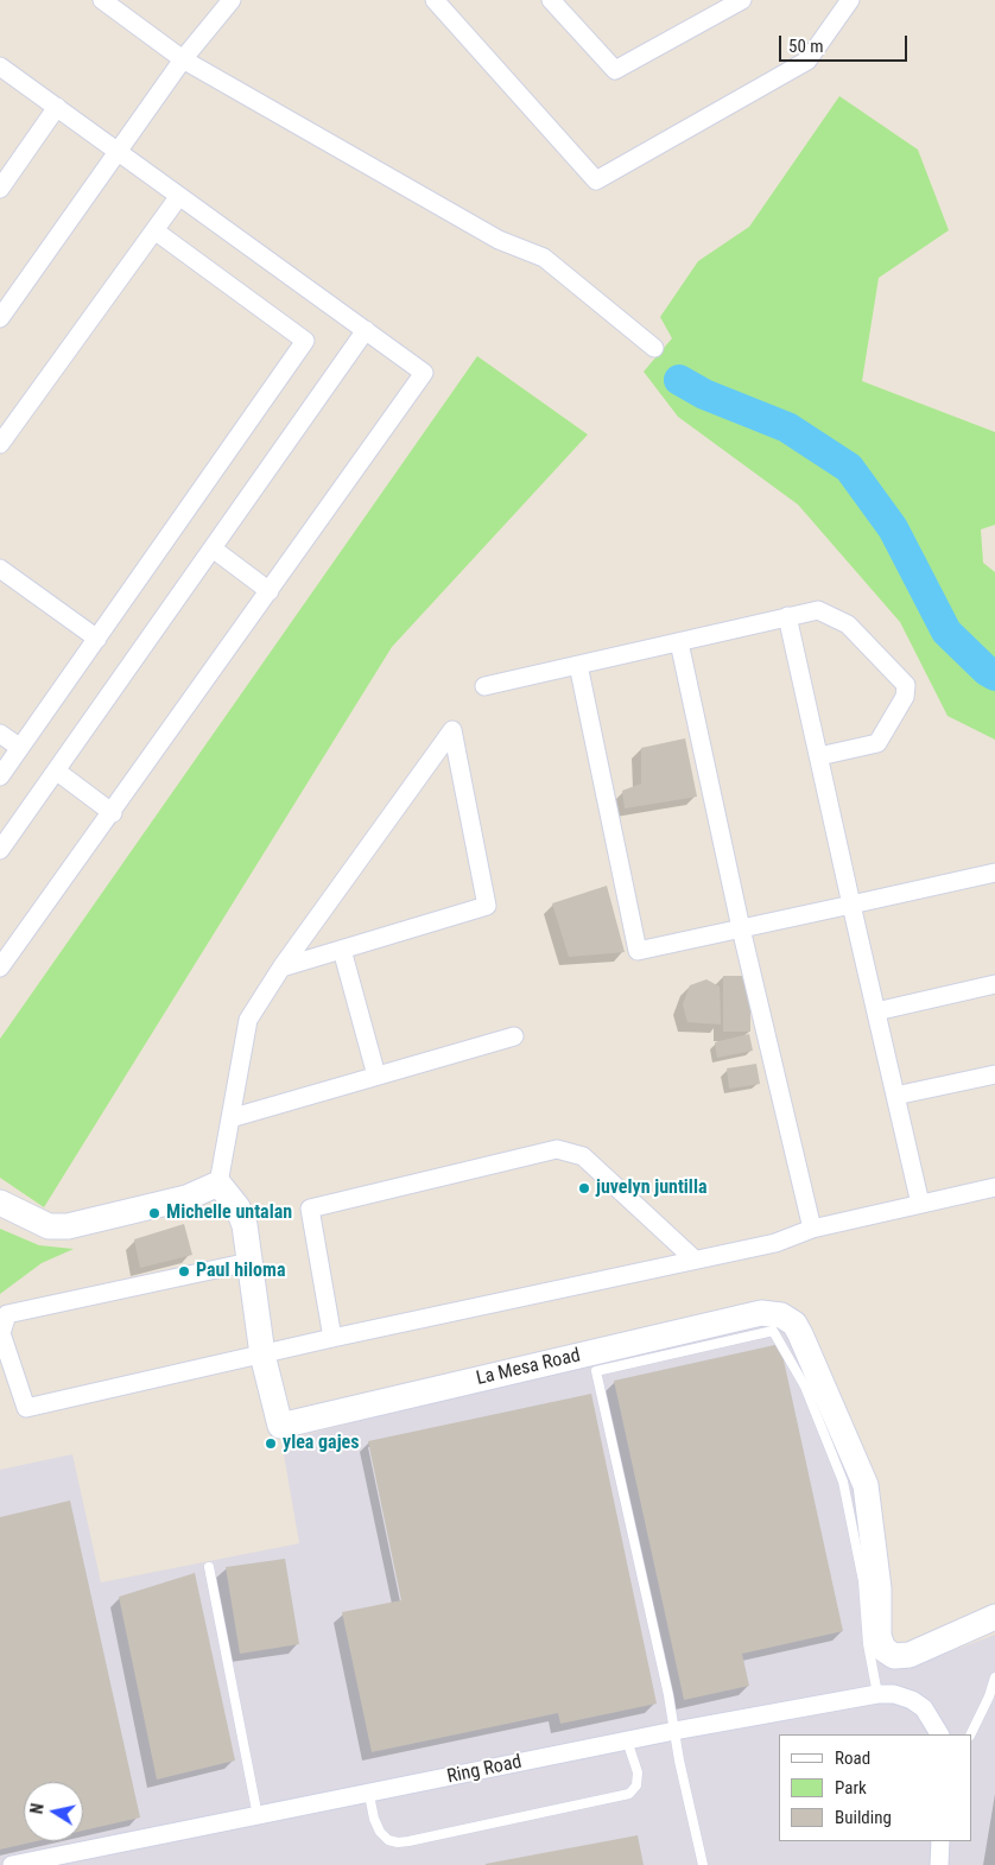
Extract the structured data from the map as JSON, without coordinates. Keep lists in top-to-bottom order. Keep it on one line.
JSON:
{"streets":{"street":["La Mesa Road","Ring Road"]},"places":["juvelyn juntilla","Michelle untalan","Paul hiloma","ylea gajes"],"legend":["Road","Park","Building"],"scale_bar":"50 m","north":"left"}
